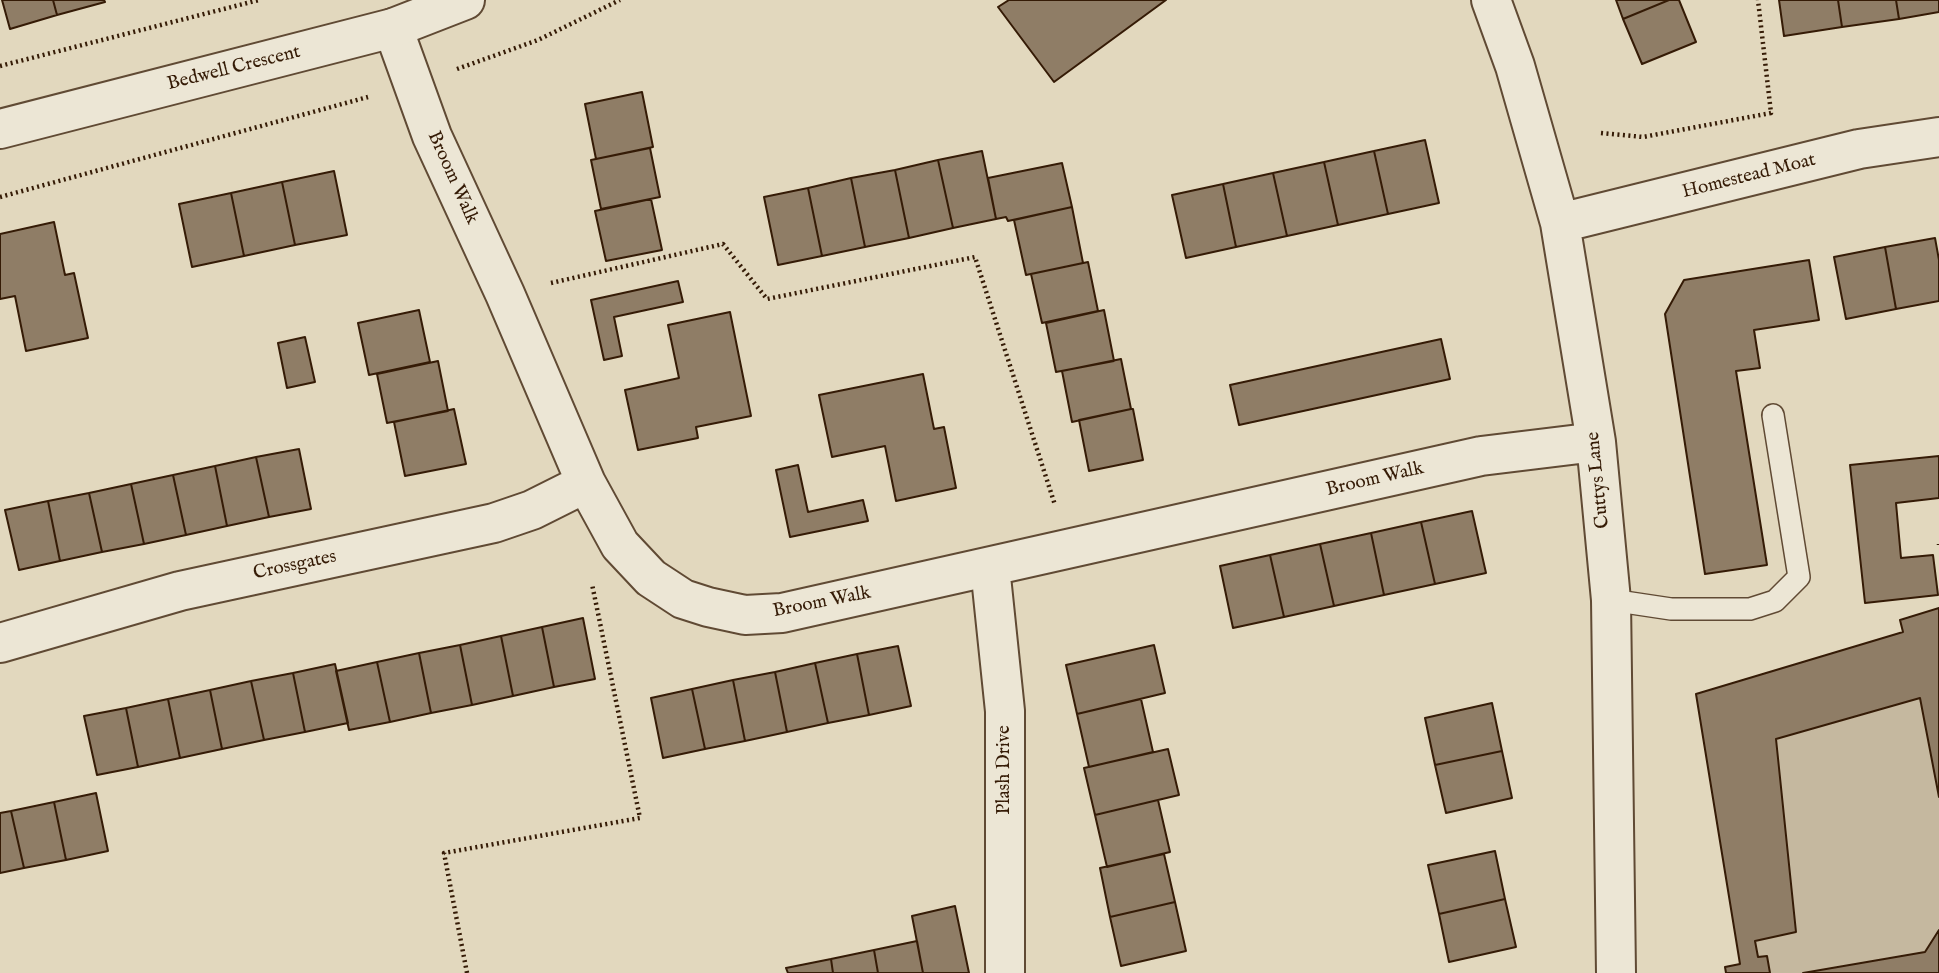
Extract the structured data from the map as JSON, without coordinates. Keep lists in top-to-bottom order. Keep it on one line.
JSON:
{"streets":{"street":["Bedwell Crescent","Homestead Moat","Broom Walk","Cuttys Lane","Crossgates","Plash Drive"]},"crossings":[["Bedwell Crescent","Broom Walk"],["Homestead Moat","Cuttys Lane"],["Broom Walk","Cuttys Lane"],["Broom Walk","Crossgates"],["Broom Walk","Plash Drive"]]}
